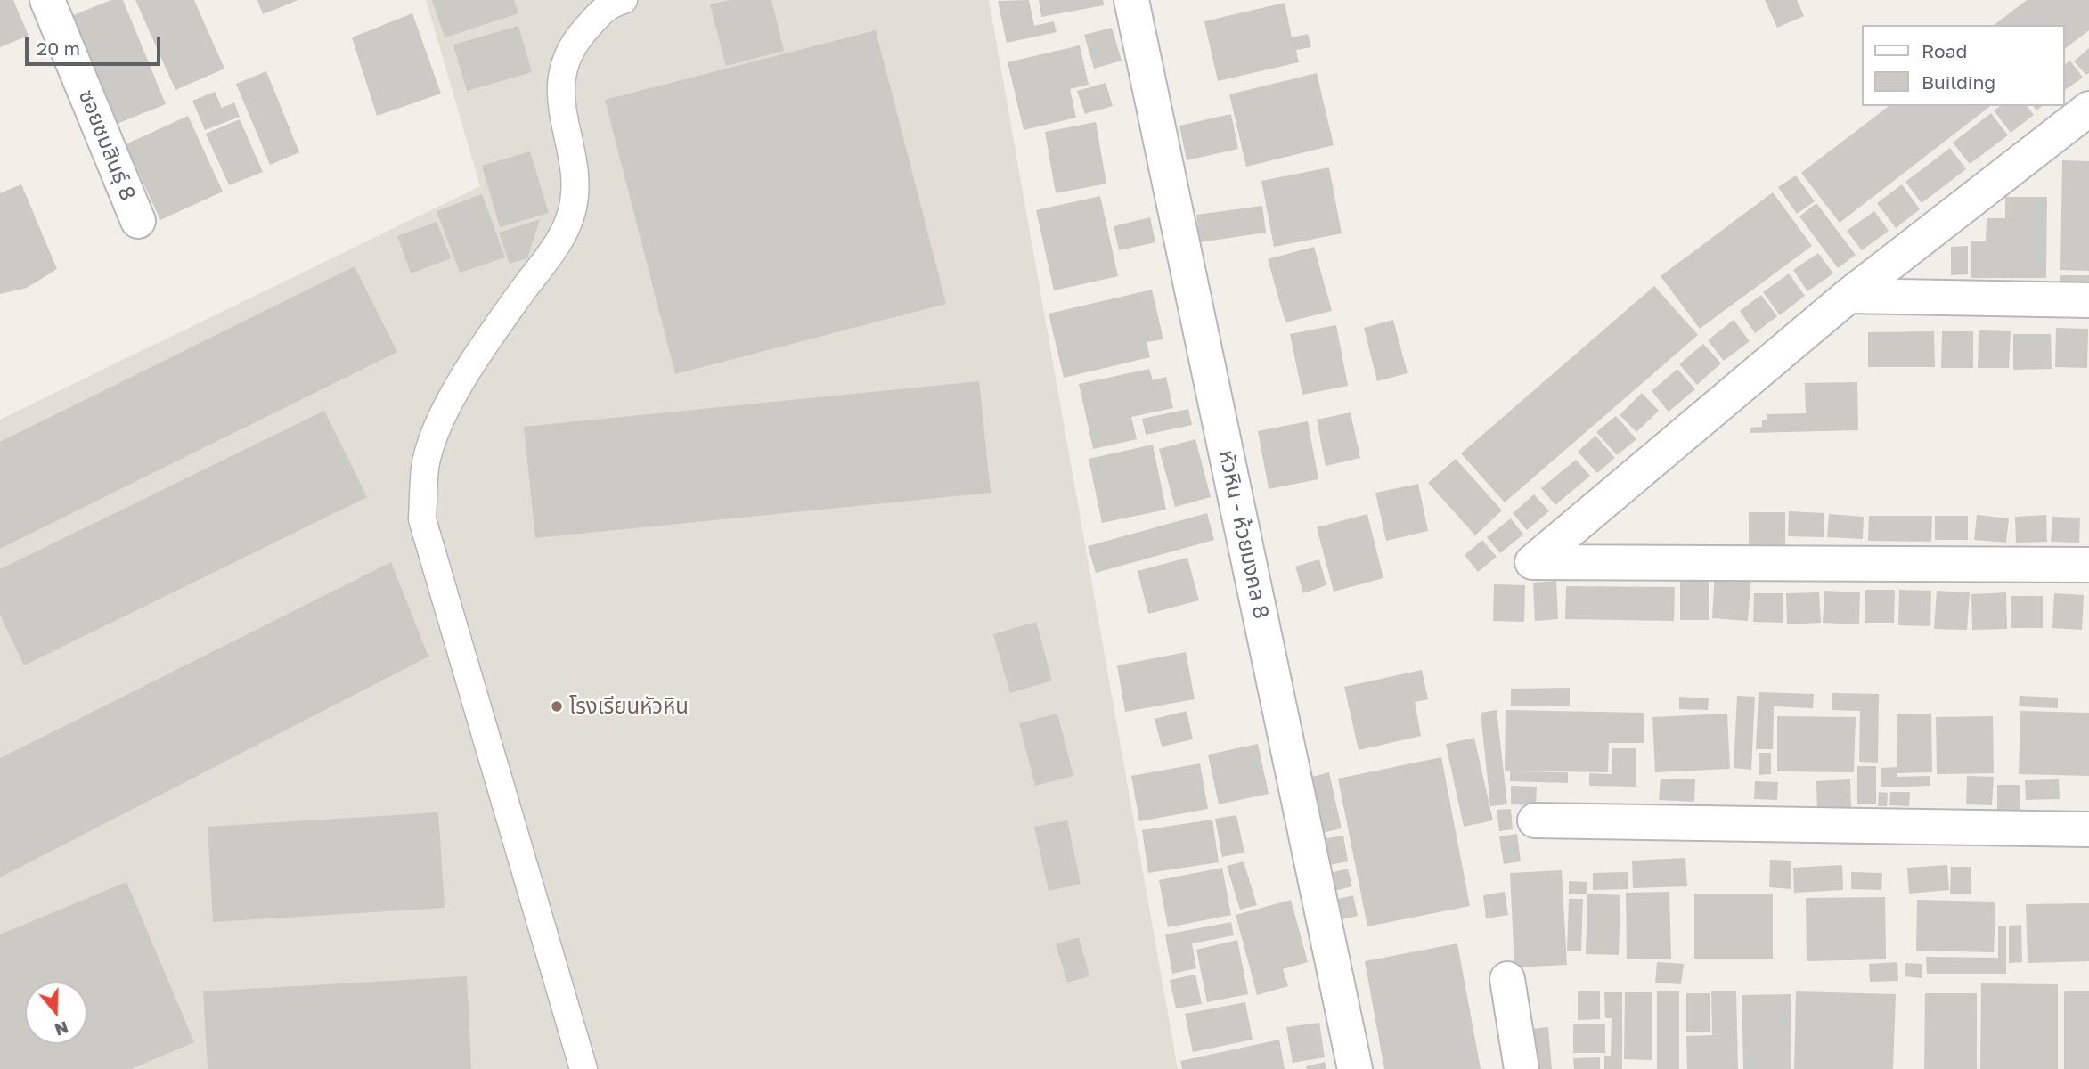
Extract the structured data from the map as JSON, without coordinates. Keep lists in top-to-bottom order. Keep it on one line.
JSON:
{"streets":{"street":["ซอยชมสินธุ์ 8","หัวหิน - ห้วยมงคล 8"]},"places":["โรงเรียนหัวหิน"],"legend":["Road","Building"],"scale_bar":"20 m","north":"bottom"}
